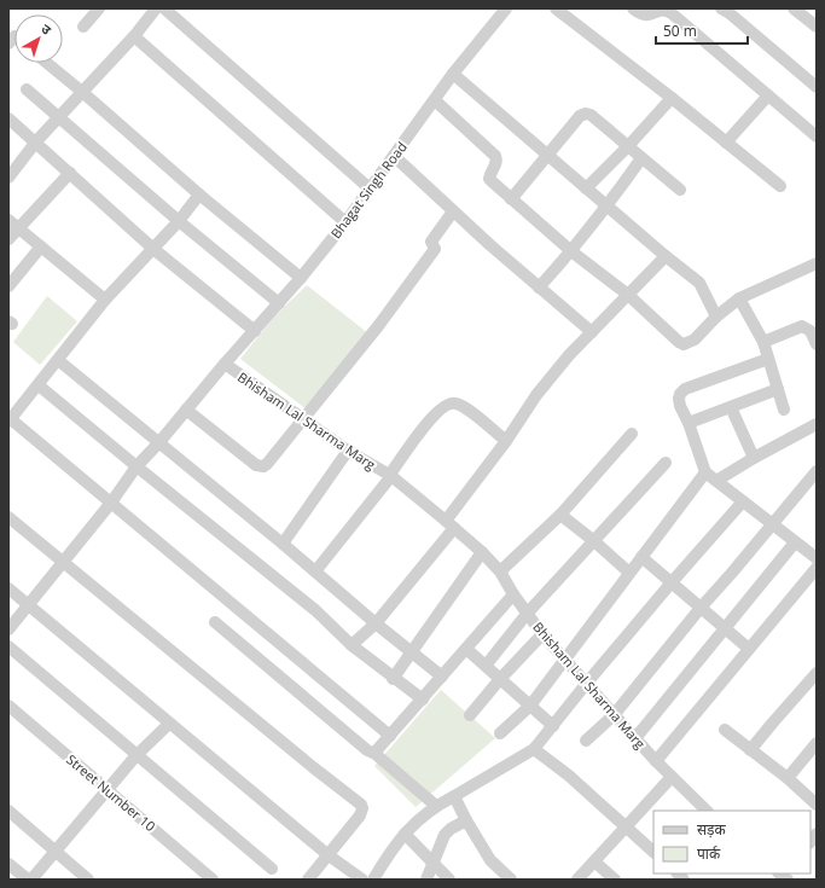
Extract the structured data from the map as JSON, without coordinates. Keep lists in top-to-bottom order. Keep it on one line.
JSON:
{"streets":{"street":["Bhagat Singh Road","Bhisham Lal Sharma Marg","Street Number 10"]},"crossings":[["Bhagat Singh Road","Bhisham Lal Sharma Marg"]],"legend":["सड़क","पार्क"],"scale_bar":"50 m","north":"top right"}
